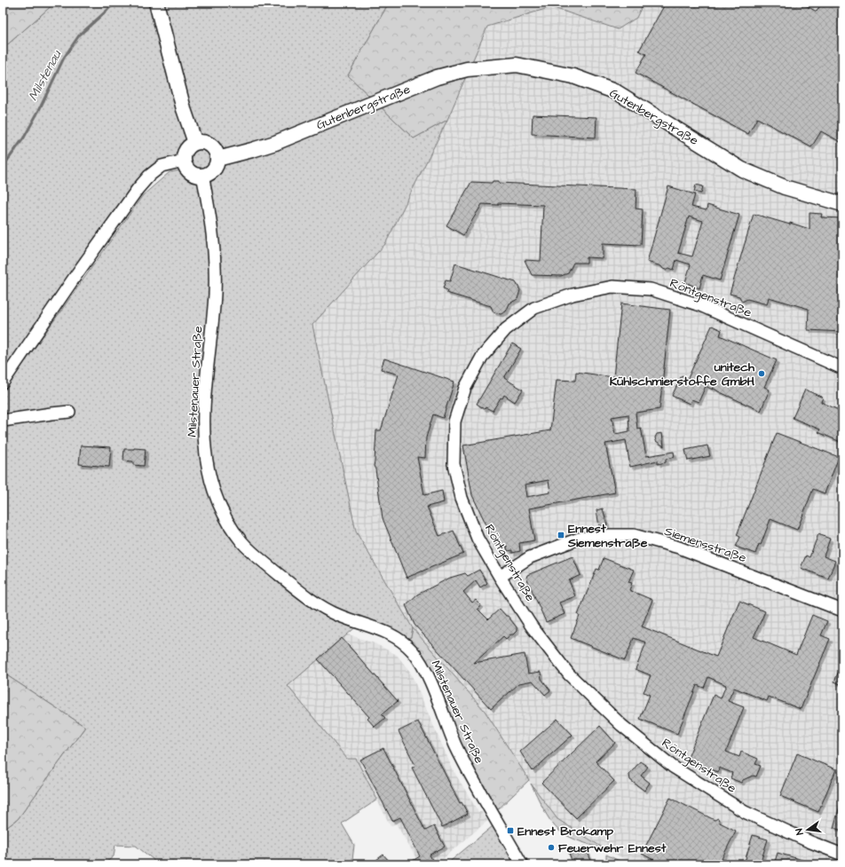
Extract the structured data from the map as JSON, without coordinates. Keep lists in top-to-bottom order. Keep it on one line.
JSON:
{"streets":{"main road":["Gutenbergstraße"],"street":["Röntgenstraße","Milstenauer Straße","Siemensstraße"]},"crossings":[["Gutenbergstraße","Milstenauer Straße"],["Röntgenstraße","Siemensstraße"]],"water":["Milstenau"],"places":{"other":["unitech Kühlschmierstoffe GmbH","Feuerwehr Ennest"],"transit":["Ennest Siemenstraße","Ennest Brokamp"]},"north":"left"}
